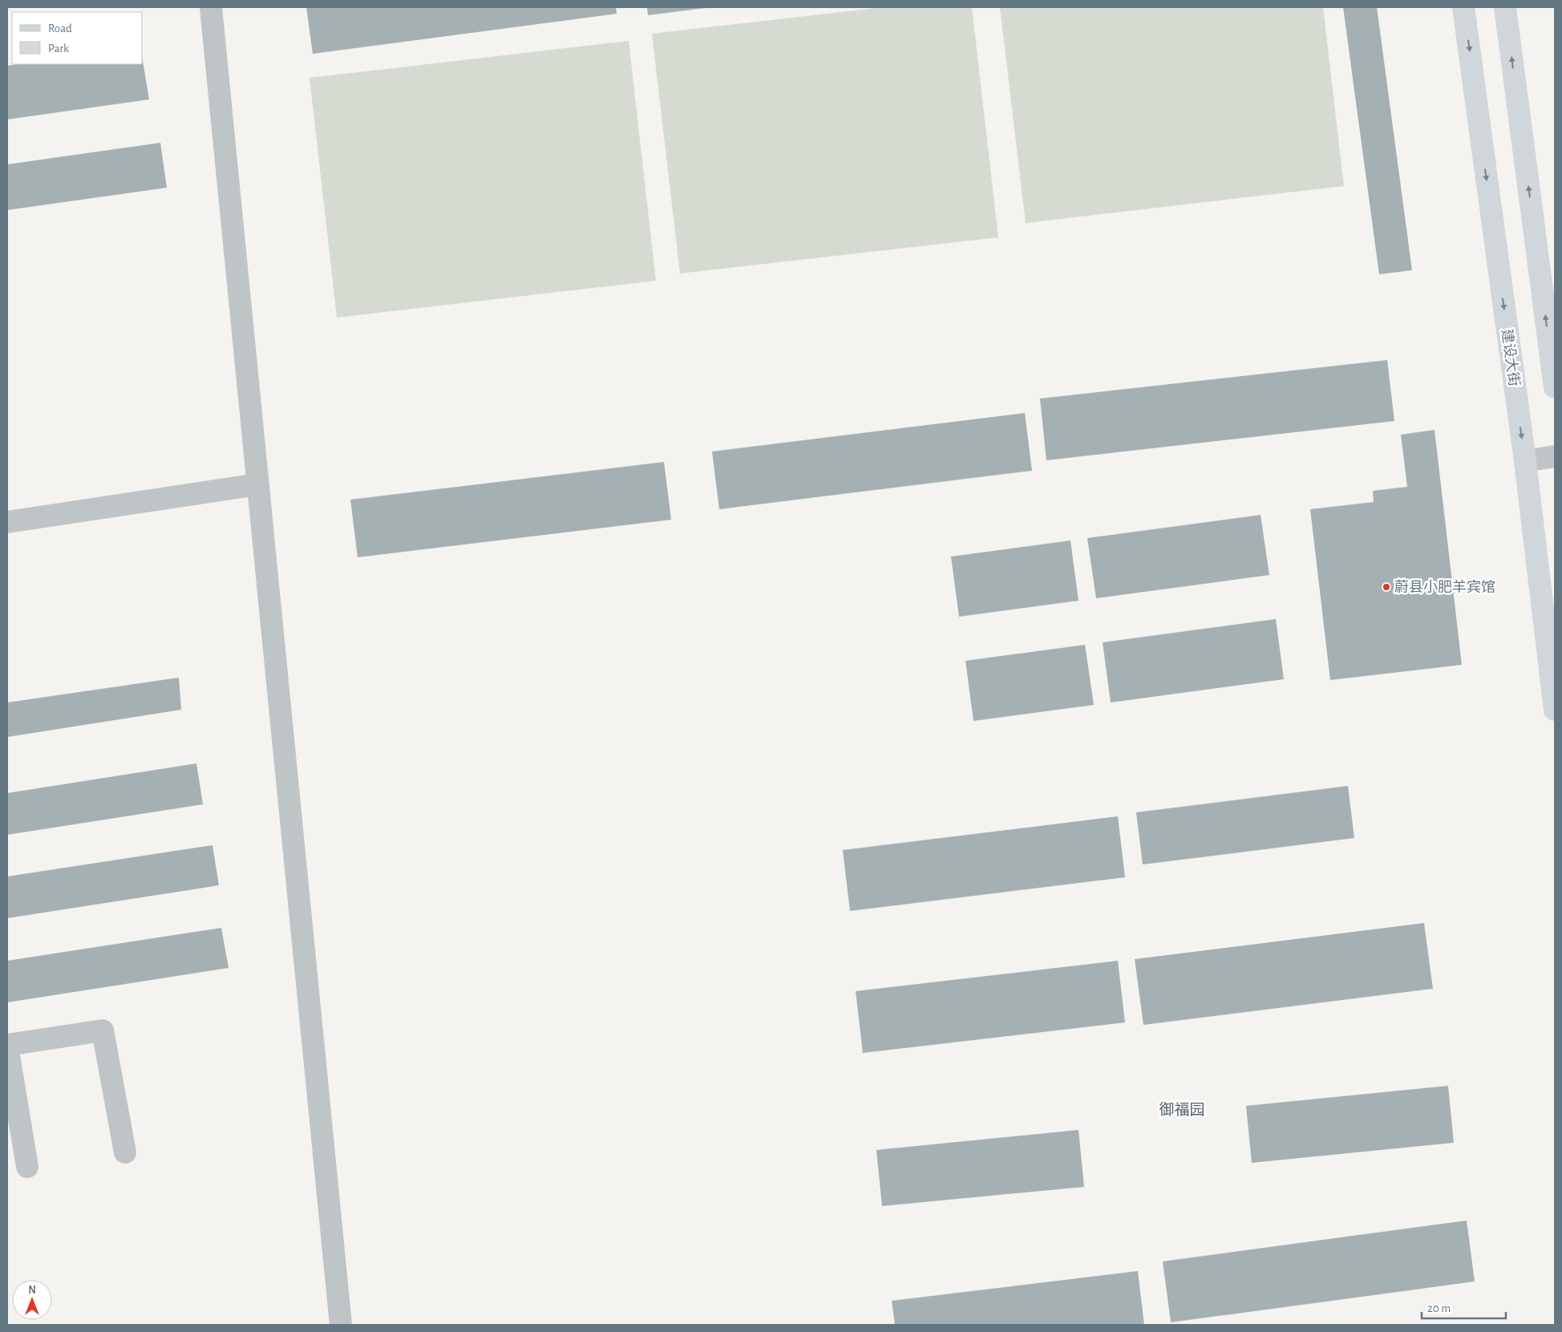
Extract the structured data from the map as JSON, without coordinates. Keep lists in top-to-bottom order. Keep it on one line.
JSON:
{"streets":{"main road":["建设大街"]},"districts":["御福园"],"places":["蔚县小肥羊宾馆"],"legend":["Road","Park"],"scale_bar":"20 m","north":"top"}
